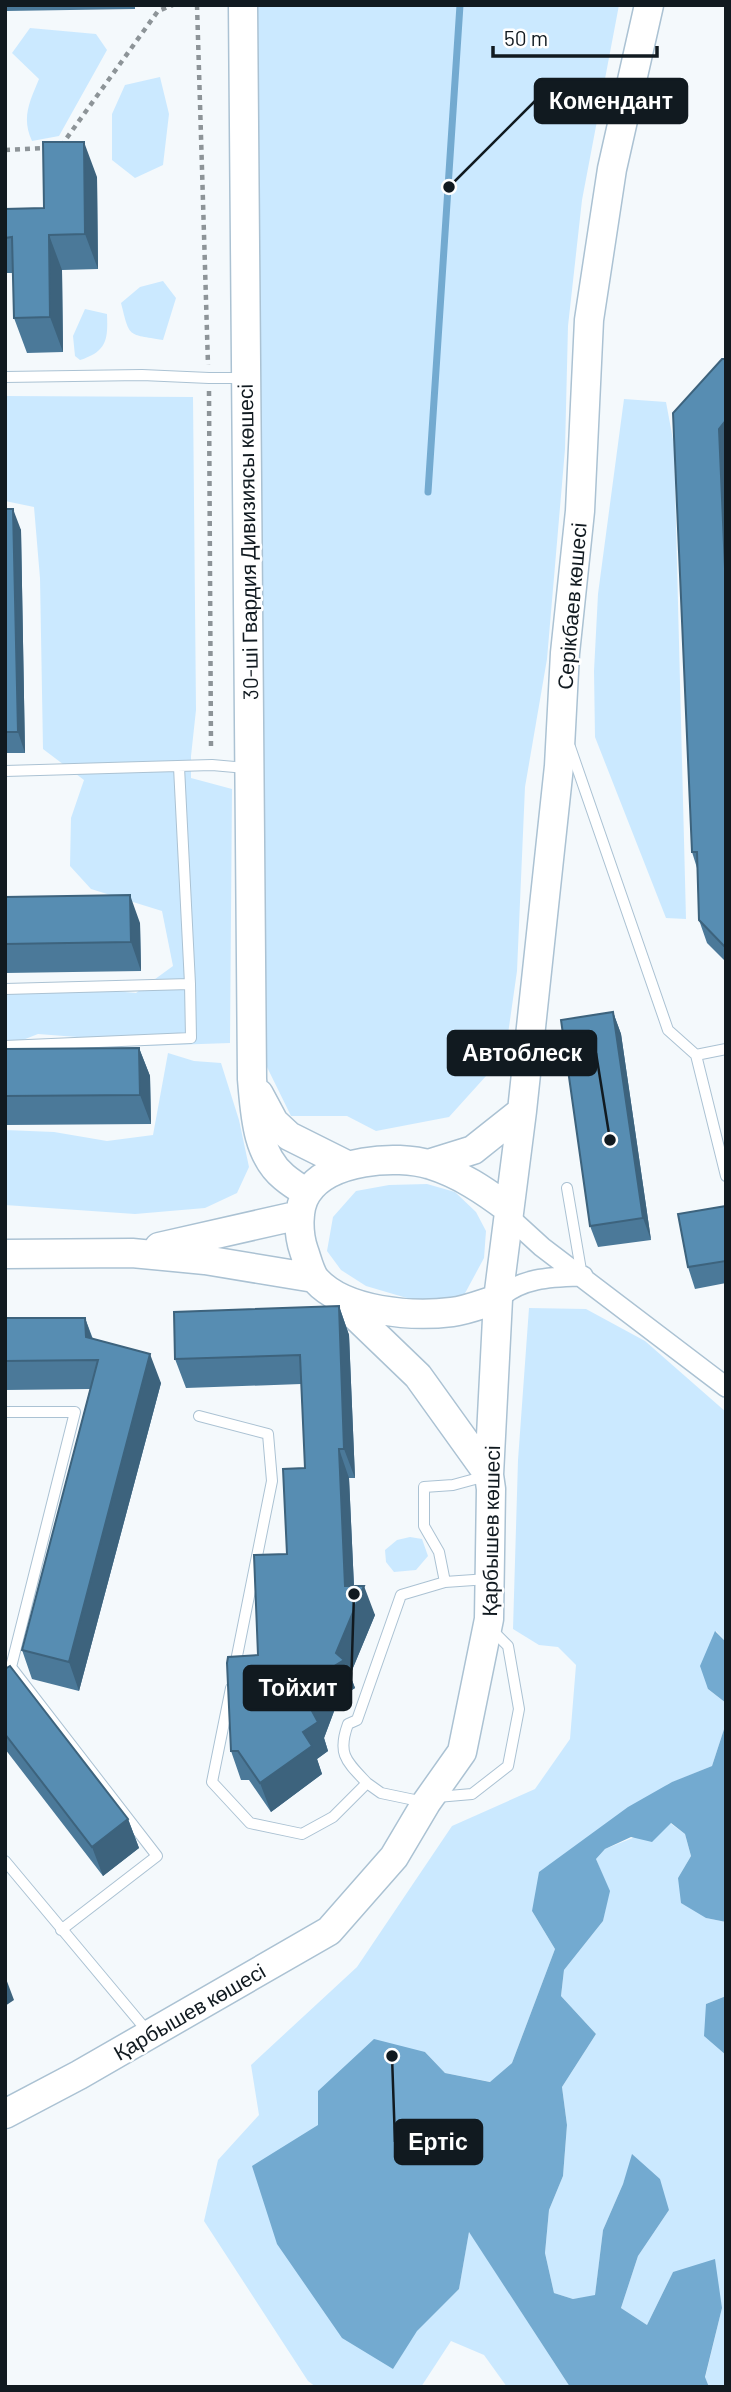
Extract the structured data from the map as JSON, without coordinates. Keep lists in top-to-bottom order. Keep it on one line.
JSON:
{"streets":{"main road":["30-ші Гвардия Дивизиясы көшесі","Серікбаев көшесі","Қарбышев көшесі"]},"crossings":[["30-ші Гвардия Дивизиясы көшесі","Серікбаев көшесі"],["30-ші Гвардия Дивизиясы көшесі","Қарбышев көшесі"],["Серікбаев көшесі","Қарбышев көшесі"]],"places":["Комендант","Автоблеск","Тойхит","Ертіс"],"scale_bar":"50 m"}
